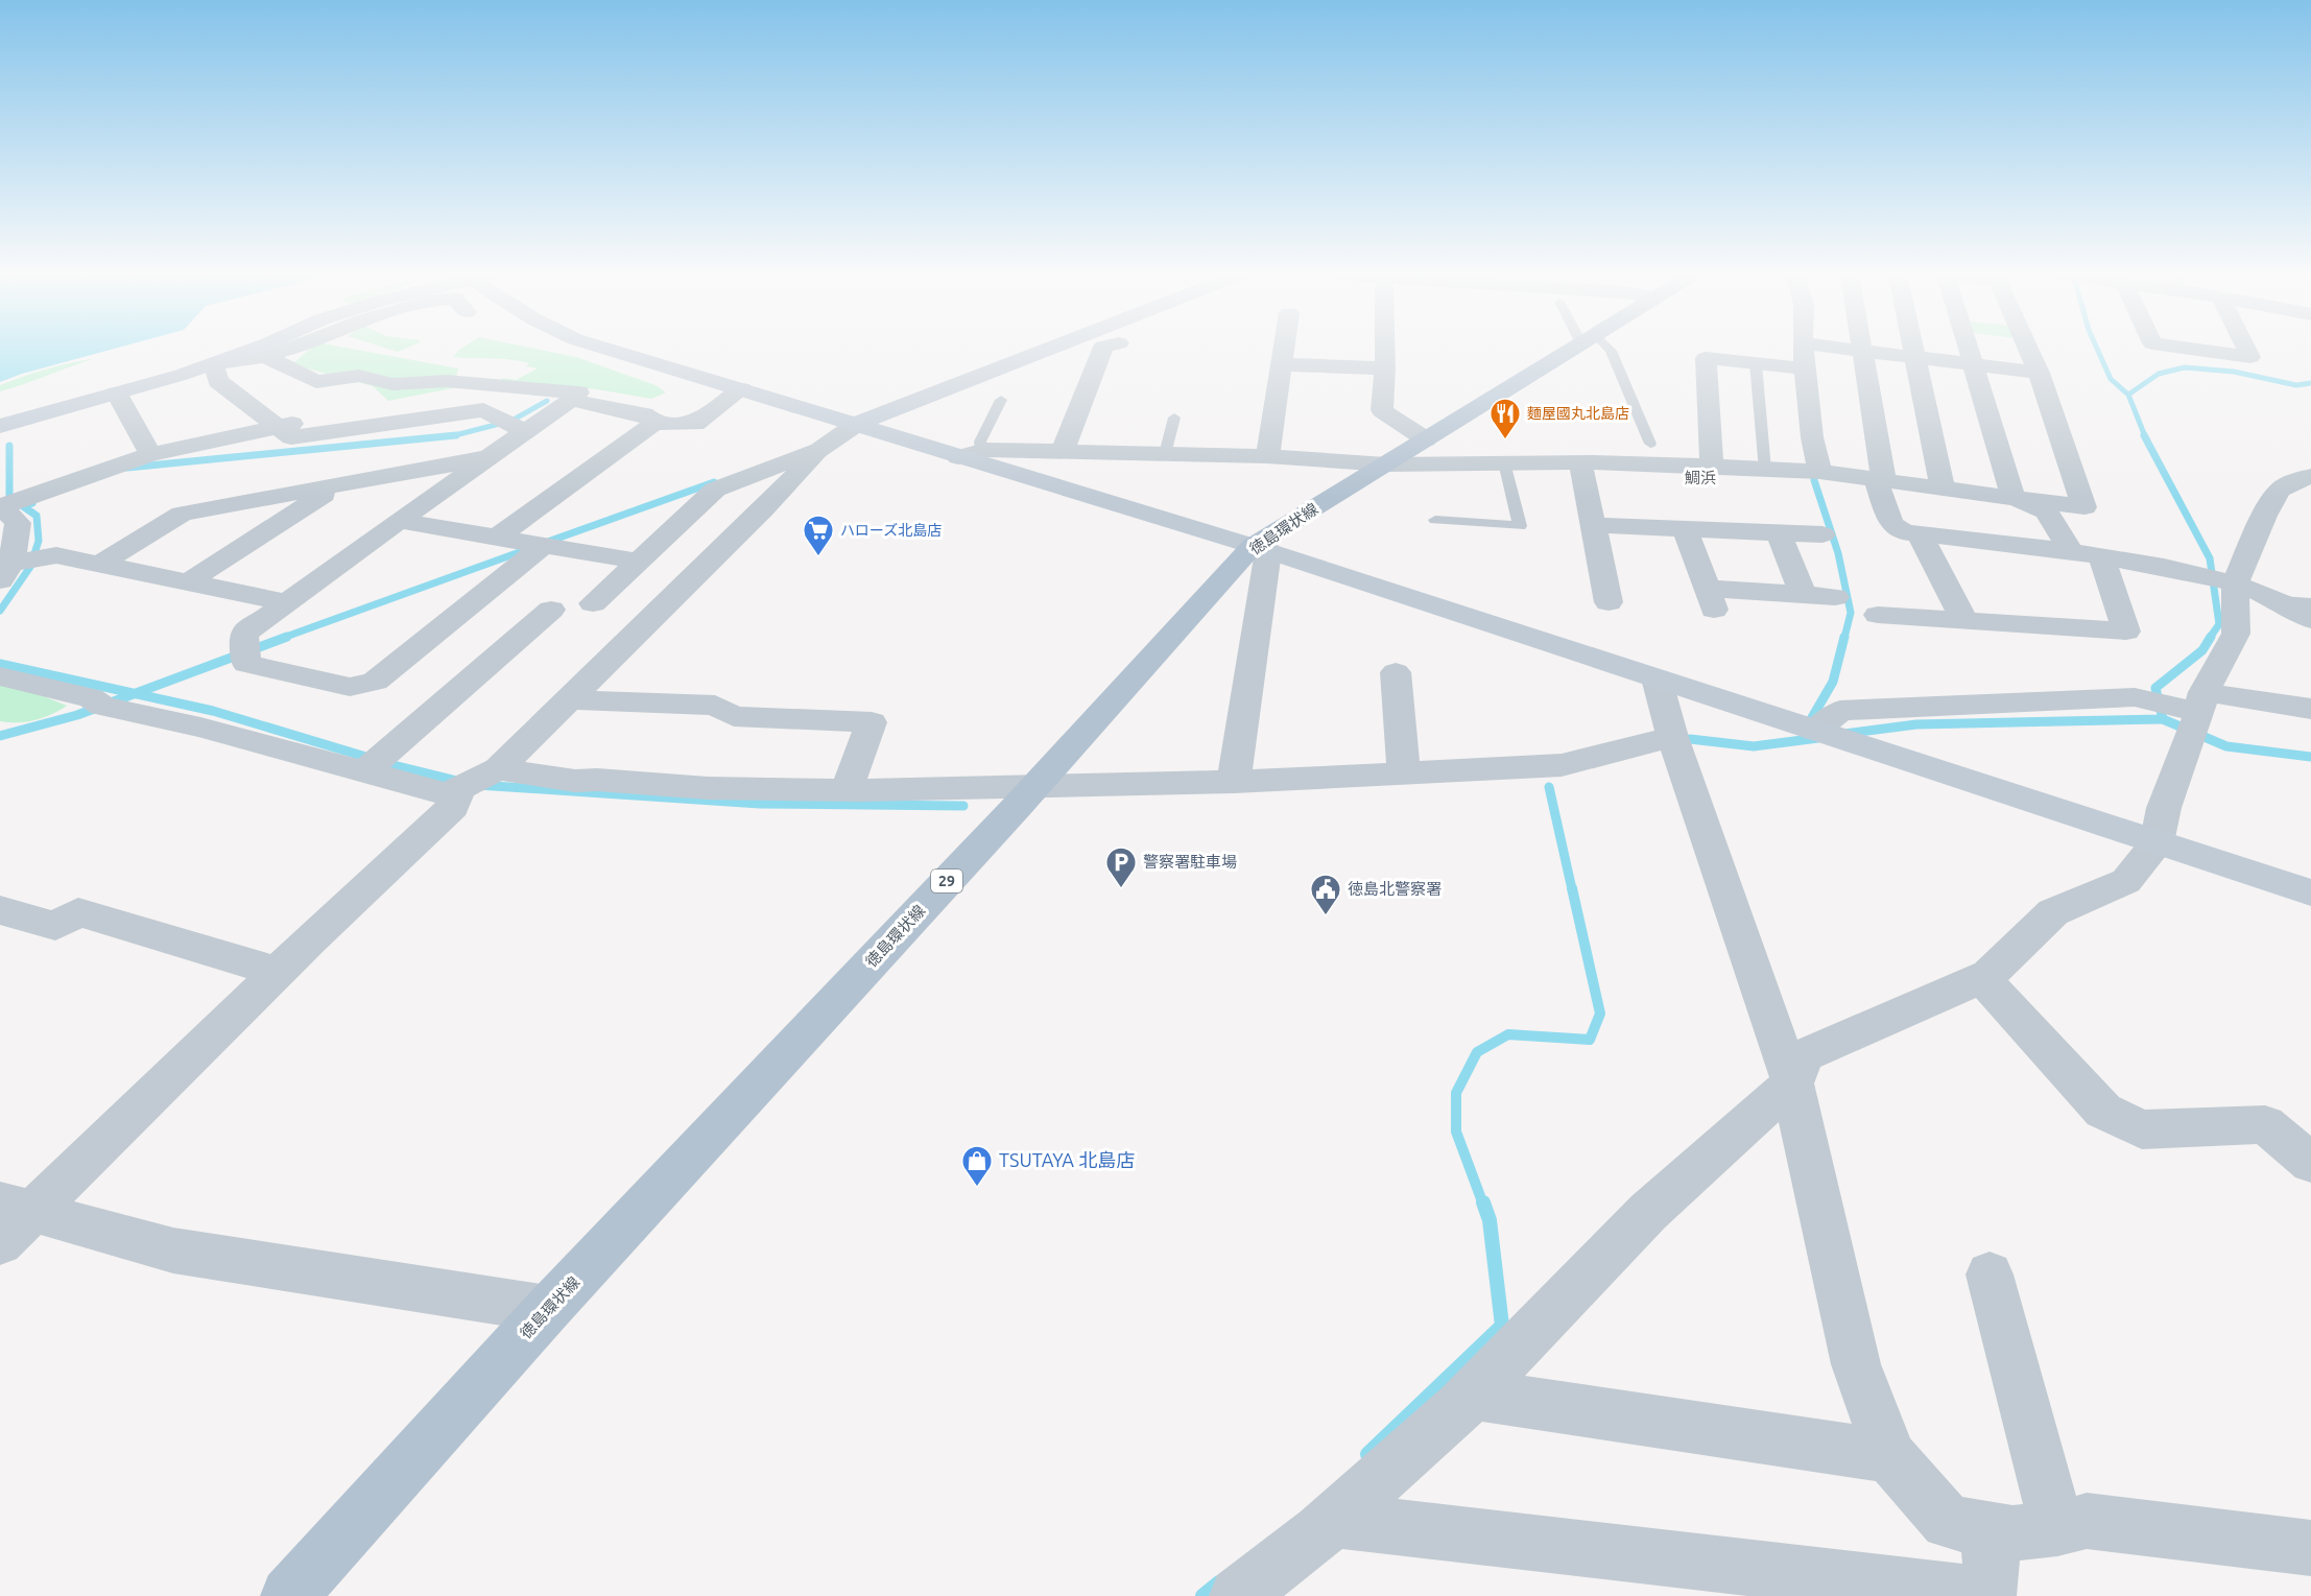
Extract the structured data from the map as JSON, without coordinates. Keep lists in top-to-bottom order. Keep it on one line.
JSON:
{"streets":{"main road":["徳島環状線","29"]},"districts":["鯛浜"],"places":{"restaurant":["麵屋國丸北島店"],"supermarket":["ハローズ北島店"],"parking":["警察署駐車場"],"public building":["徳島北警察署"],"shop":["TSUTAYA 北島店"]}}
